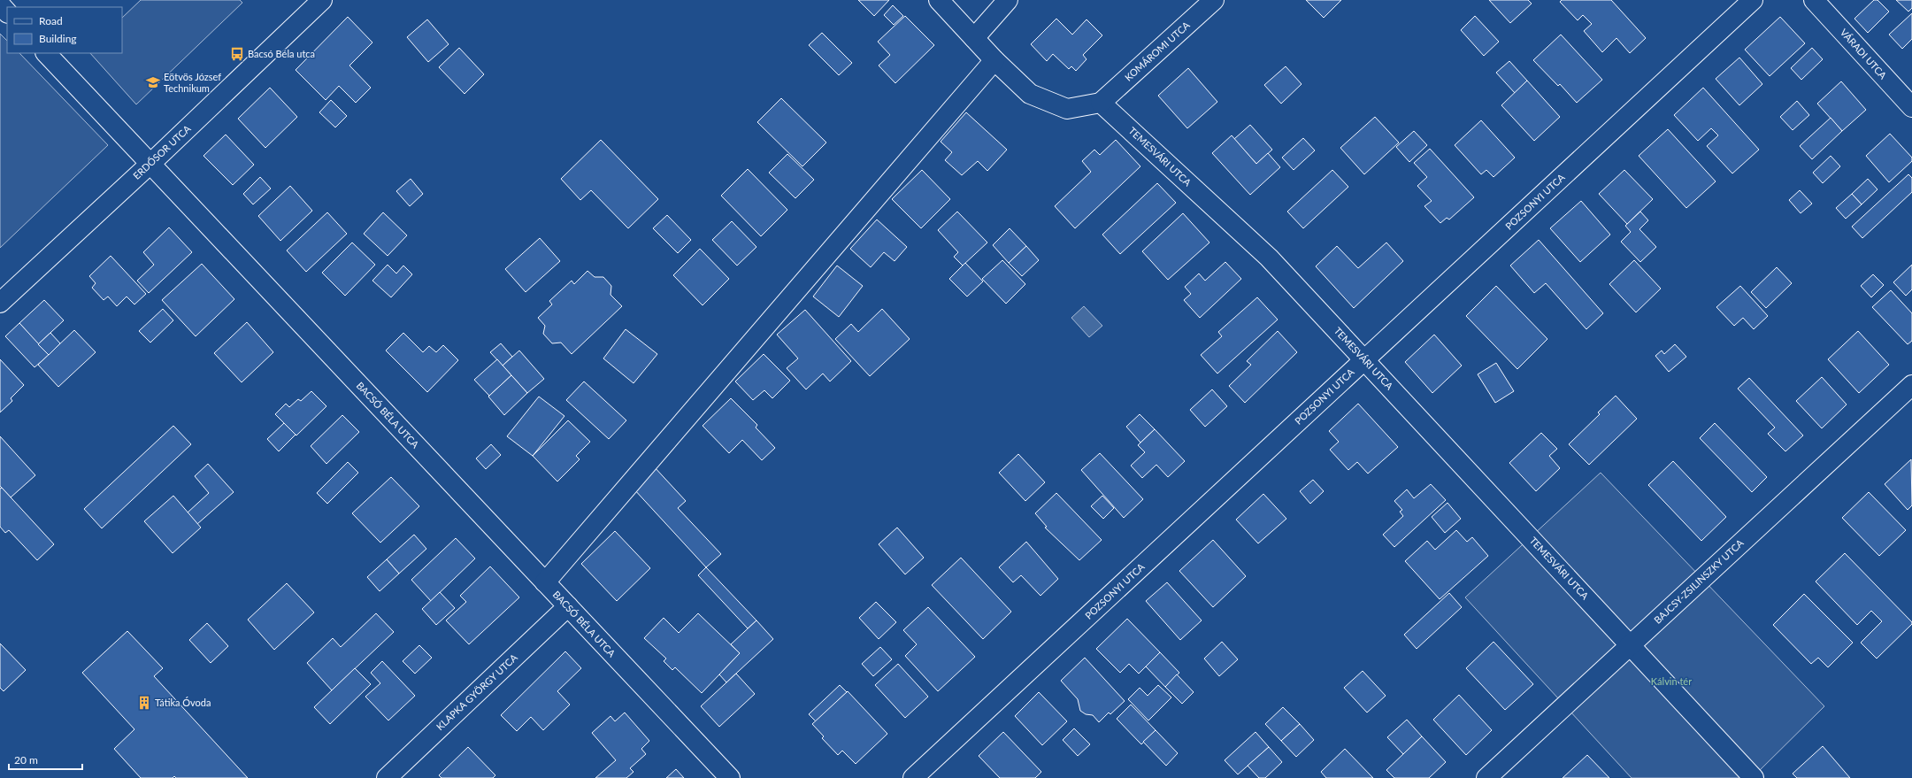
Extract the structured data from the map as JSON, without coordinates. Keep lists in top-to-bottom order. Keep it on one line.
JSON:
{"streets":{"street":["KOMÁROMI UTCA","VÁRADI UTCA","ERDŐSOR UTCA","TEMESVÁRI UTCA","POZSONYI UTCA","BACSÓ BÉLA UTCA","BAJCSY-ZSILINSZKY UTCA","KLAPKA GYÖRGY UTCA"]},"crossings":[["KOMÁROMI UTCA","TEMESVÁRI UTCA"],["ERDŐSOR UTCA","BACSÓ BÉLA UTCA"],["TEMESVÁRI UTCA","POZSONYI UTCA"],["TEMESVÁRI UTCA","BAJCSY-ZSILINSZKY UTCA"],["BACSÓ BÉLA UTCA","KLAPKA GYÖRGY UTCA"]],"parks":["Kálvin tér"],"places":{"bus stop":["Bacsó Béla utca"],"school or university":["Eötvös József Technikum"],"building":["Tátika Óvoda"]},"legend":["Road","Building"],"scale_bar":"20 m"}
